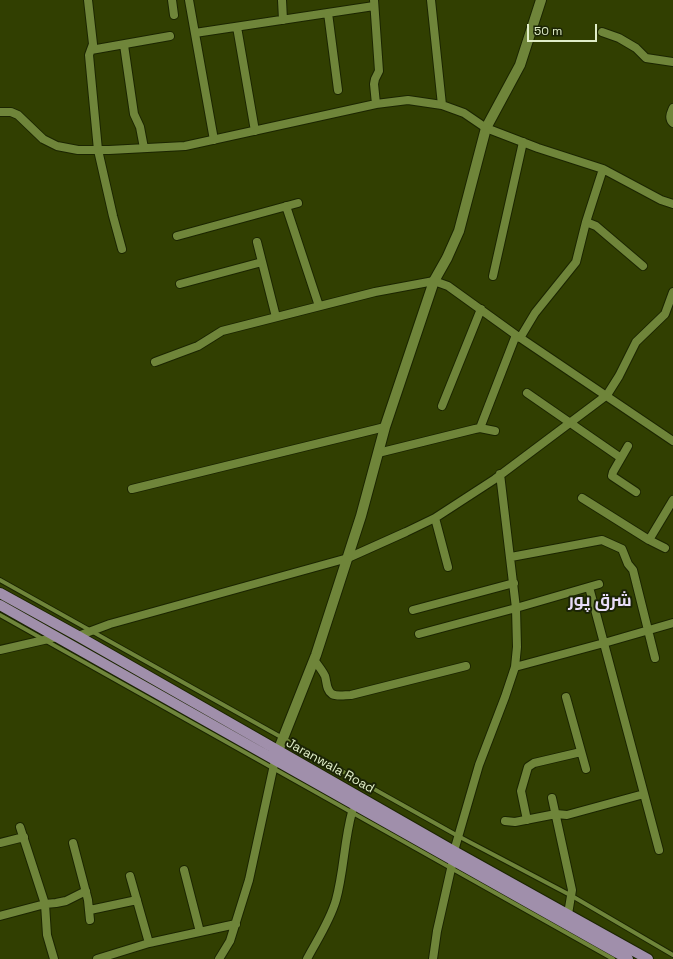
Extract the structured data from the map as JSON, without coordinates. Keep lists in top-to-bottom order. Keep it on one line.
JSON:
{"streets":{"main road":["Jaranwala Road"]},"districts":["شرق پور"],"scale_bar":"50 m"}
